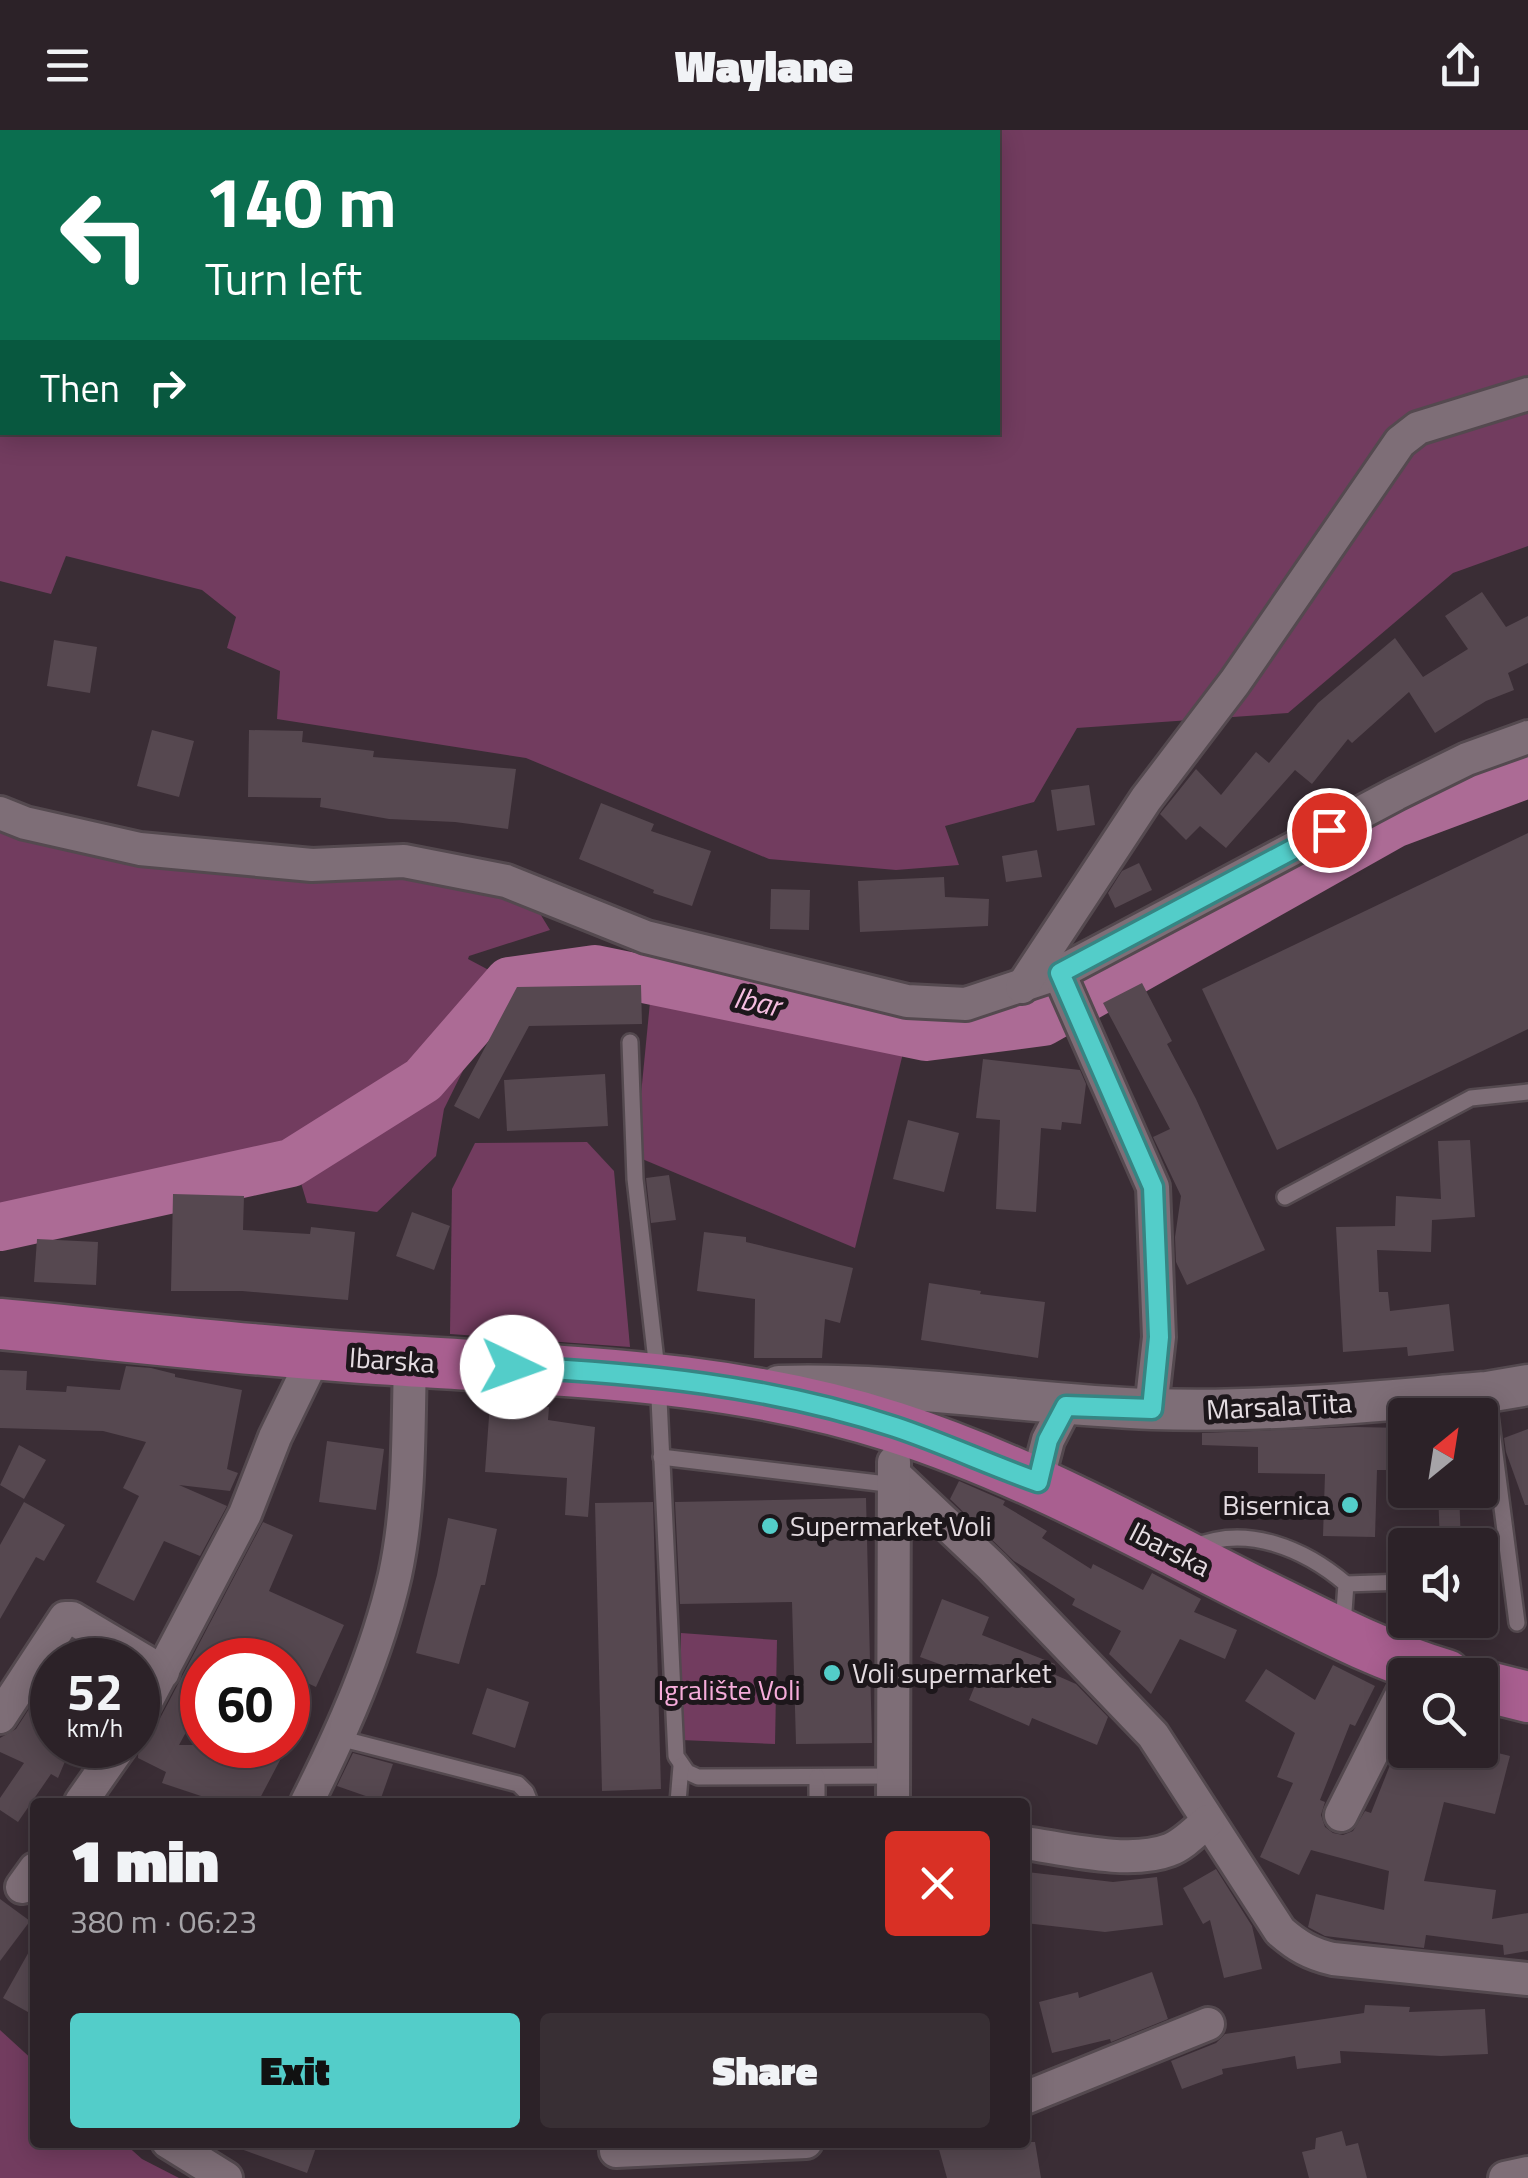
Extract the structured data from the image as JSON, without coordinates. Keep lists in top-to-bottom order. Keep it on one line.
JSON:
{"streets":{"main road":["Ibarska"],"street":["Marsala Tita"]},"crossings":[["Ibarska","Marsala Tita"]],"water":["Ibar"],"parks":["Igralište Voli"],"places":["Bisernica","Supermarket Voli","Voli supermarket"],"north":"top right","page":{"header":"Waylane","turn":["140 m","Turn left"],"then":"Then","speed":"52 km/h","limit":"60","heading":["1 min","380 m · 06:23"],"buttons":["Exit","Share"]}}
